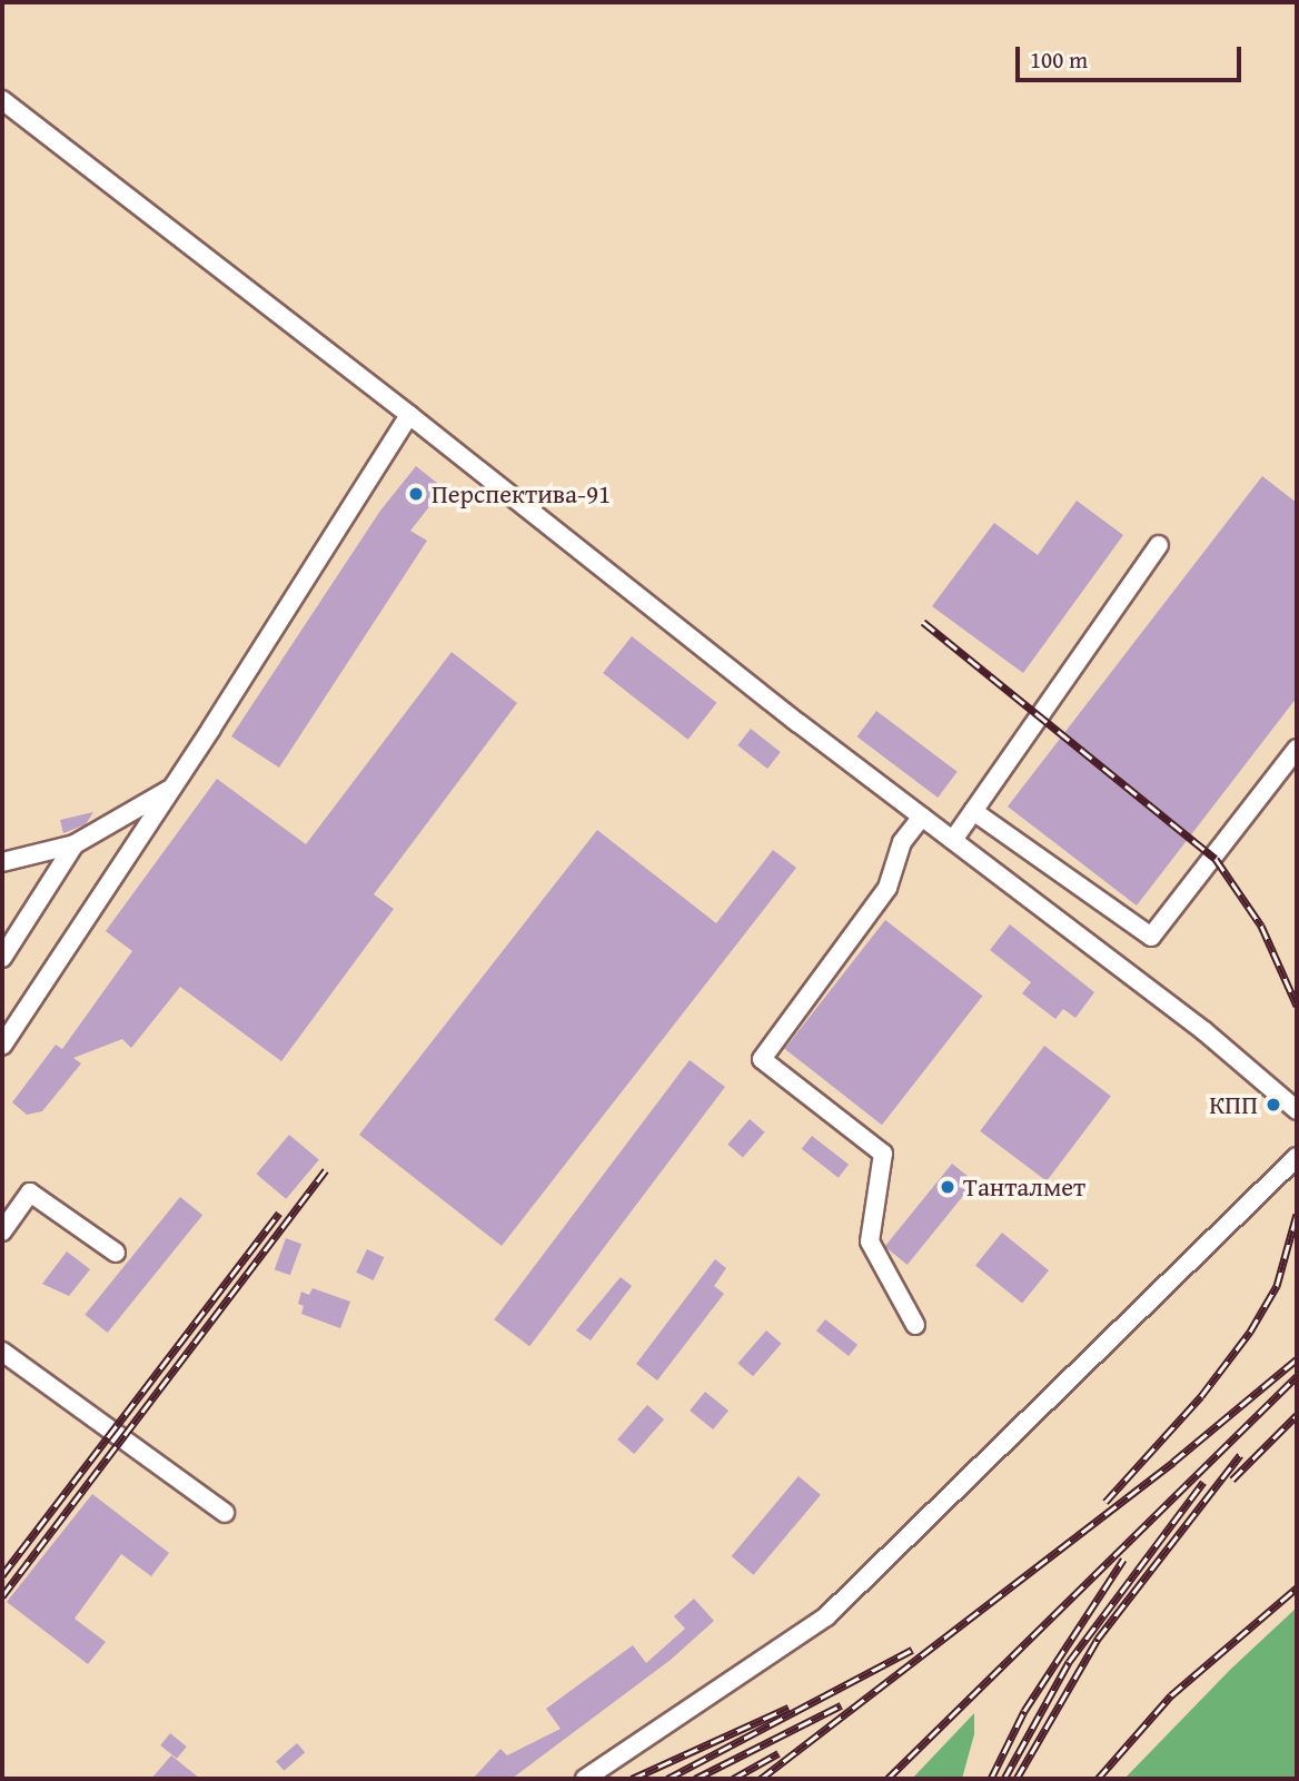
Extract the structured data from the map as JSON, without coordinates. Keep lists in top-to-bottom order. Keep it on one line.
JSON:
{"places":["Перспектива-91","КПП","Танталмет"],"scale_bar":"100 m"}
